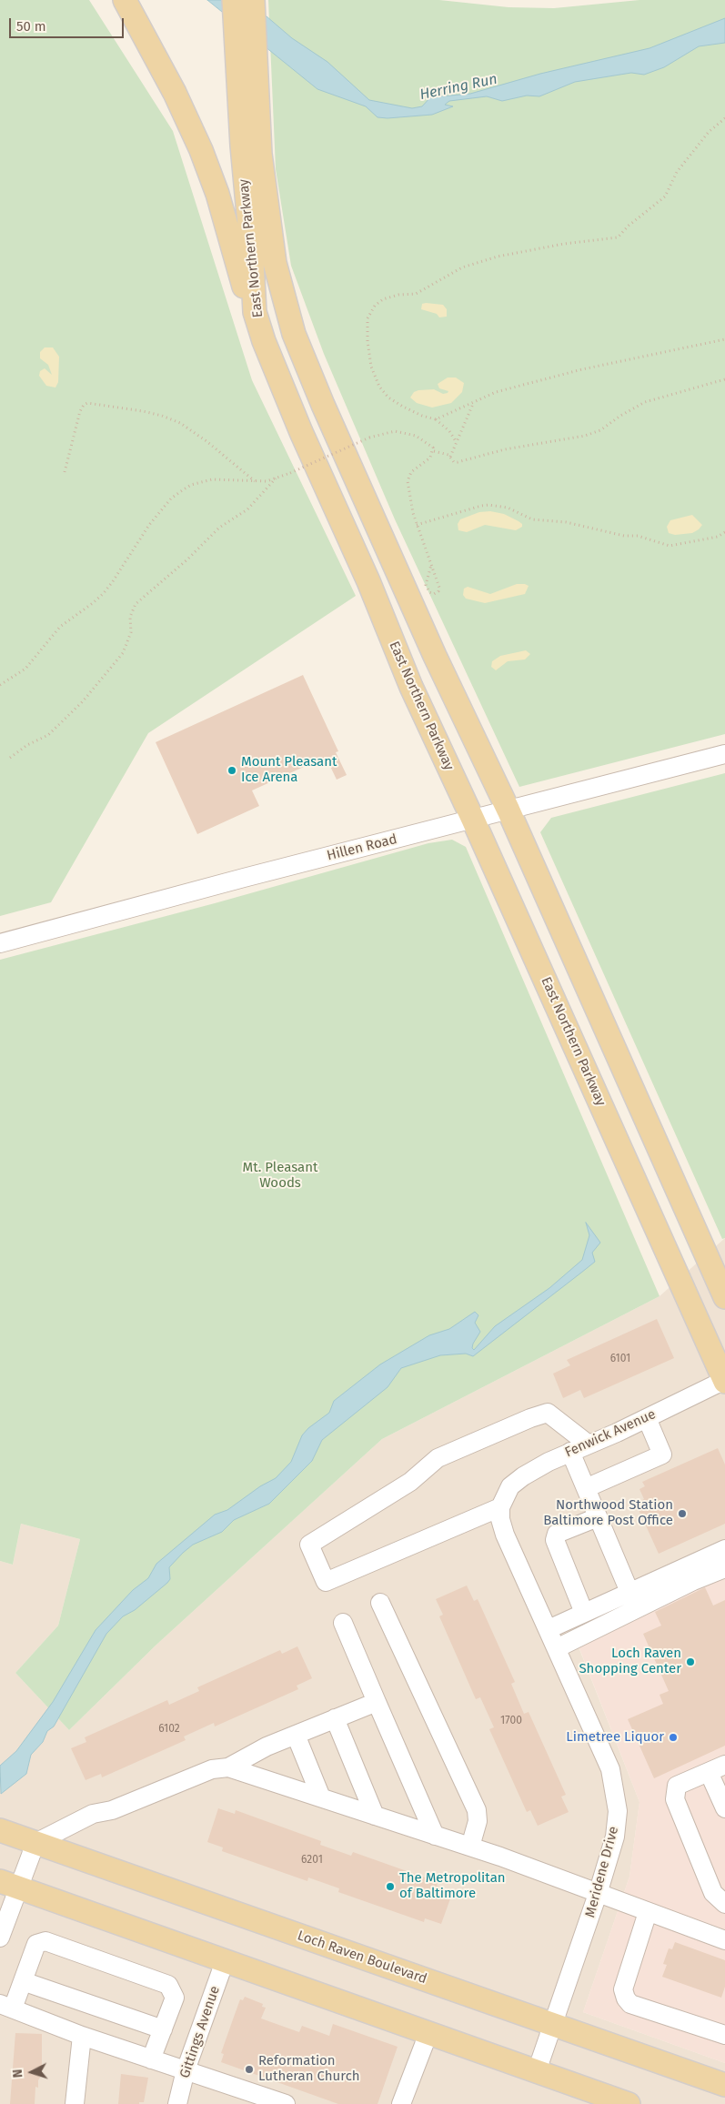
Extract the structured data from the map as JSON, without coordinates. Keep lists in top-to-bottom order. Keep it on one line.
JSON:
{"streets":{"main road":["East Northern Parkway","Loch Raven Boulevard"],"street":["Hillen Road","Fenwick Avenue","Meridene Drive","Gittings Avenue"]},"crossings":[["East Northern Parkway","Hillen Road"],["East Northern Parkway","Fenwick Avenue"],["Fenwick Avenue","Meridene Drive"],["Meridene Drive","Loch Raven Boulevard"]],"water":["Herring Run"],"parks":["Mt. Pleasant Woods"],"places":["Mount Pleasant Ice Arena","Northwood Station Baltimore Post Office","Loch Raven Shopping Center","Limetree Liquor","The Metropolitan of Baltimore","Reformation Lutheran Church"],"house_numbers":["6101","1700","6102","6201"],"scale_bar":"50 m","north":"left"}
